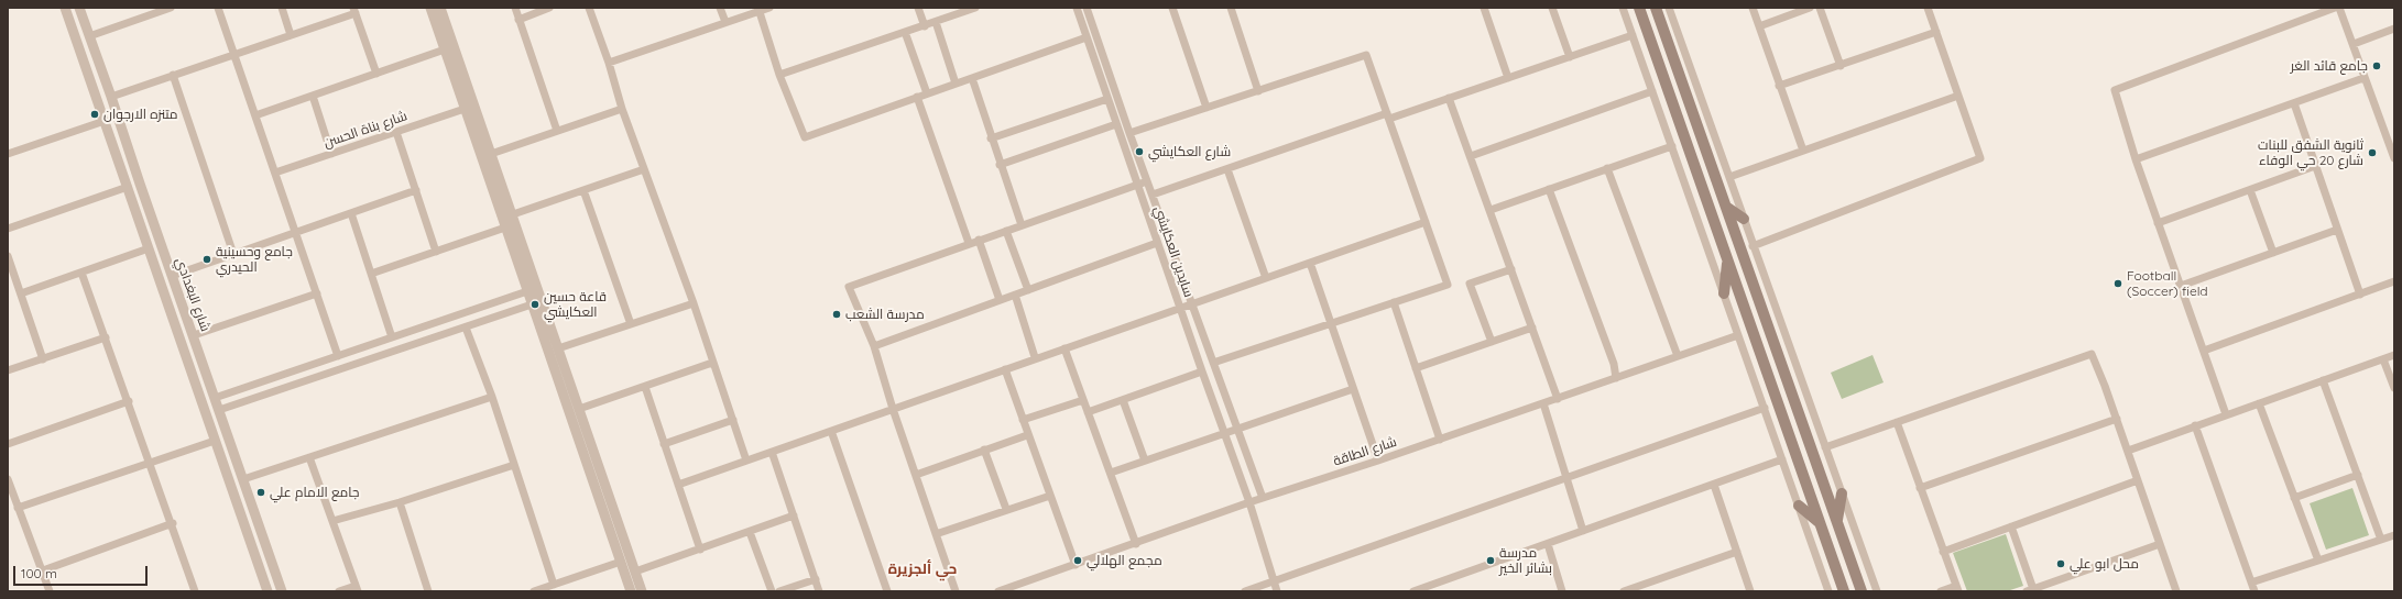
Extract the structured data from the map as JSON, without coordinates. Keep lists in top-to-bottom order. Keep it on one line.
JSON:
{"streets":{"street":["شارع بناة الحسن","سايدين العكايشي","شارع البغدادي","شارع الطاقة"]},"crossings":[["سايدين العكايشي","شارع الطاقة"]],"districts":["حي ألجزيرة"],"places":["جامع قائد الغر","متنزه الارجوان","شارع العكايشي","ثانوية الشفق للبنات شارع 20 حي الوفاء","جامع وحسينية الحيدري","Football (Soccer) field","قاعة حسين العكايشي","مدرسة الشعب","جامع الامام علي","مجمع الهلالي","مدرسة بشائر الخير","محل ابو علي"],"scale_bar":"100 m"}
